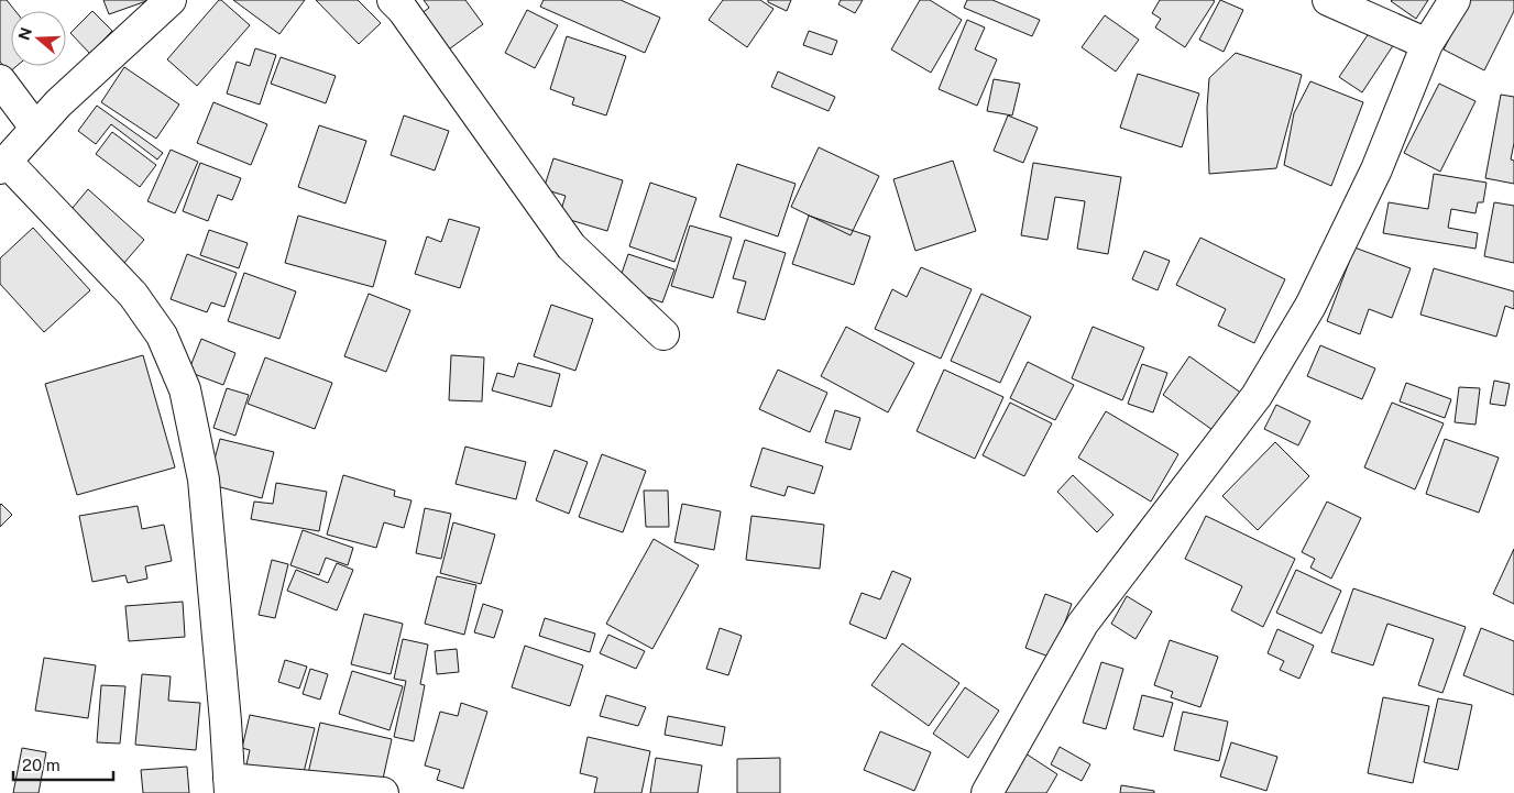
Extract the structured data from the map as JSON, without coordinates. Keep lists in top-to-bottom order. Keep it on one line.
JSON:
{"scale_bar":"20 m","north":"left"}
